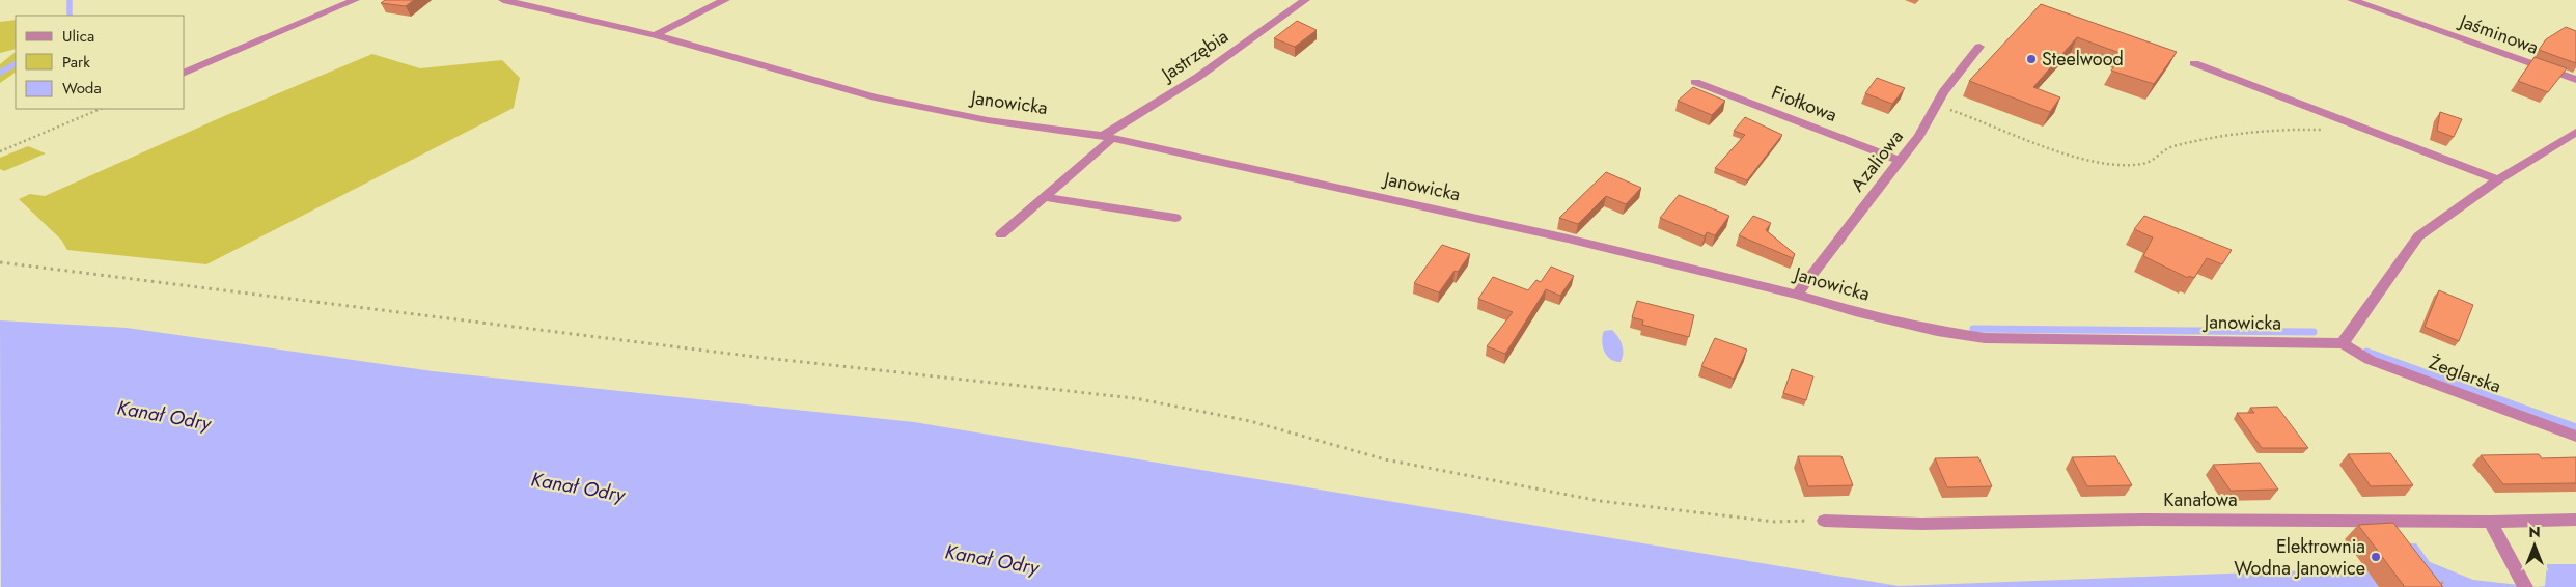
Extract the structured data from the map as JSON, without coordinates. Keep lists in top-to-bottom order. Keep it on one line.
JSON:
{"streets":{"street":["Jaśminowa","Jastrzębia","Janowicka","Fiołkowa","Azaliowa","Żeglarska","Kanałowa"]},"crossings":[["Jastrzębia","Janowicka"],["Janowicka","Azaliowa"],["Janowicka","Żeglarska"],["Fiołkowa","Azaliowa"]],"water":["Kanał Odry"],"places":["Steelwood","Elektrownia Wodna Janowice"],"legend":["Ulica","Park","Woda"],"north":"top"}
